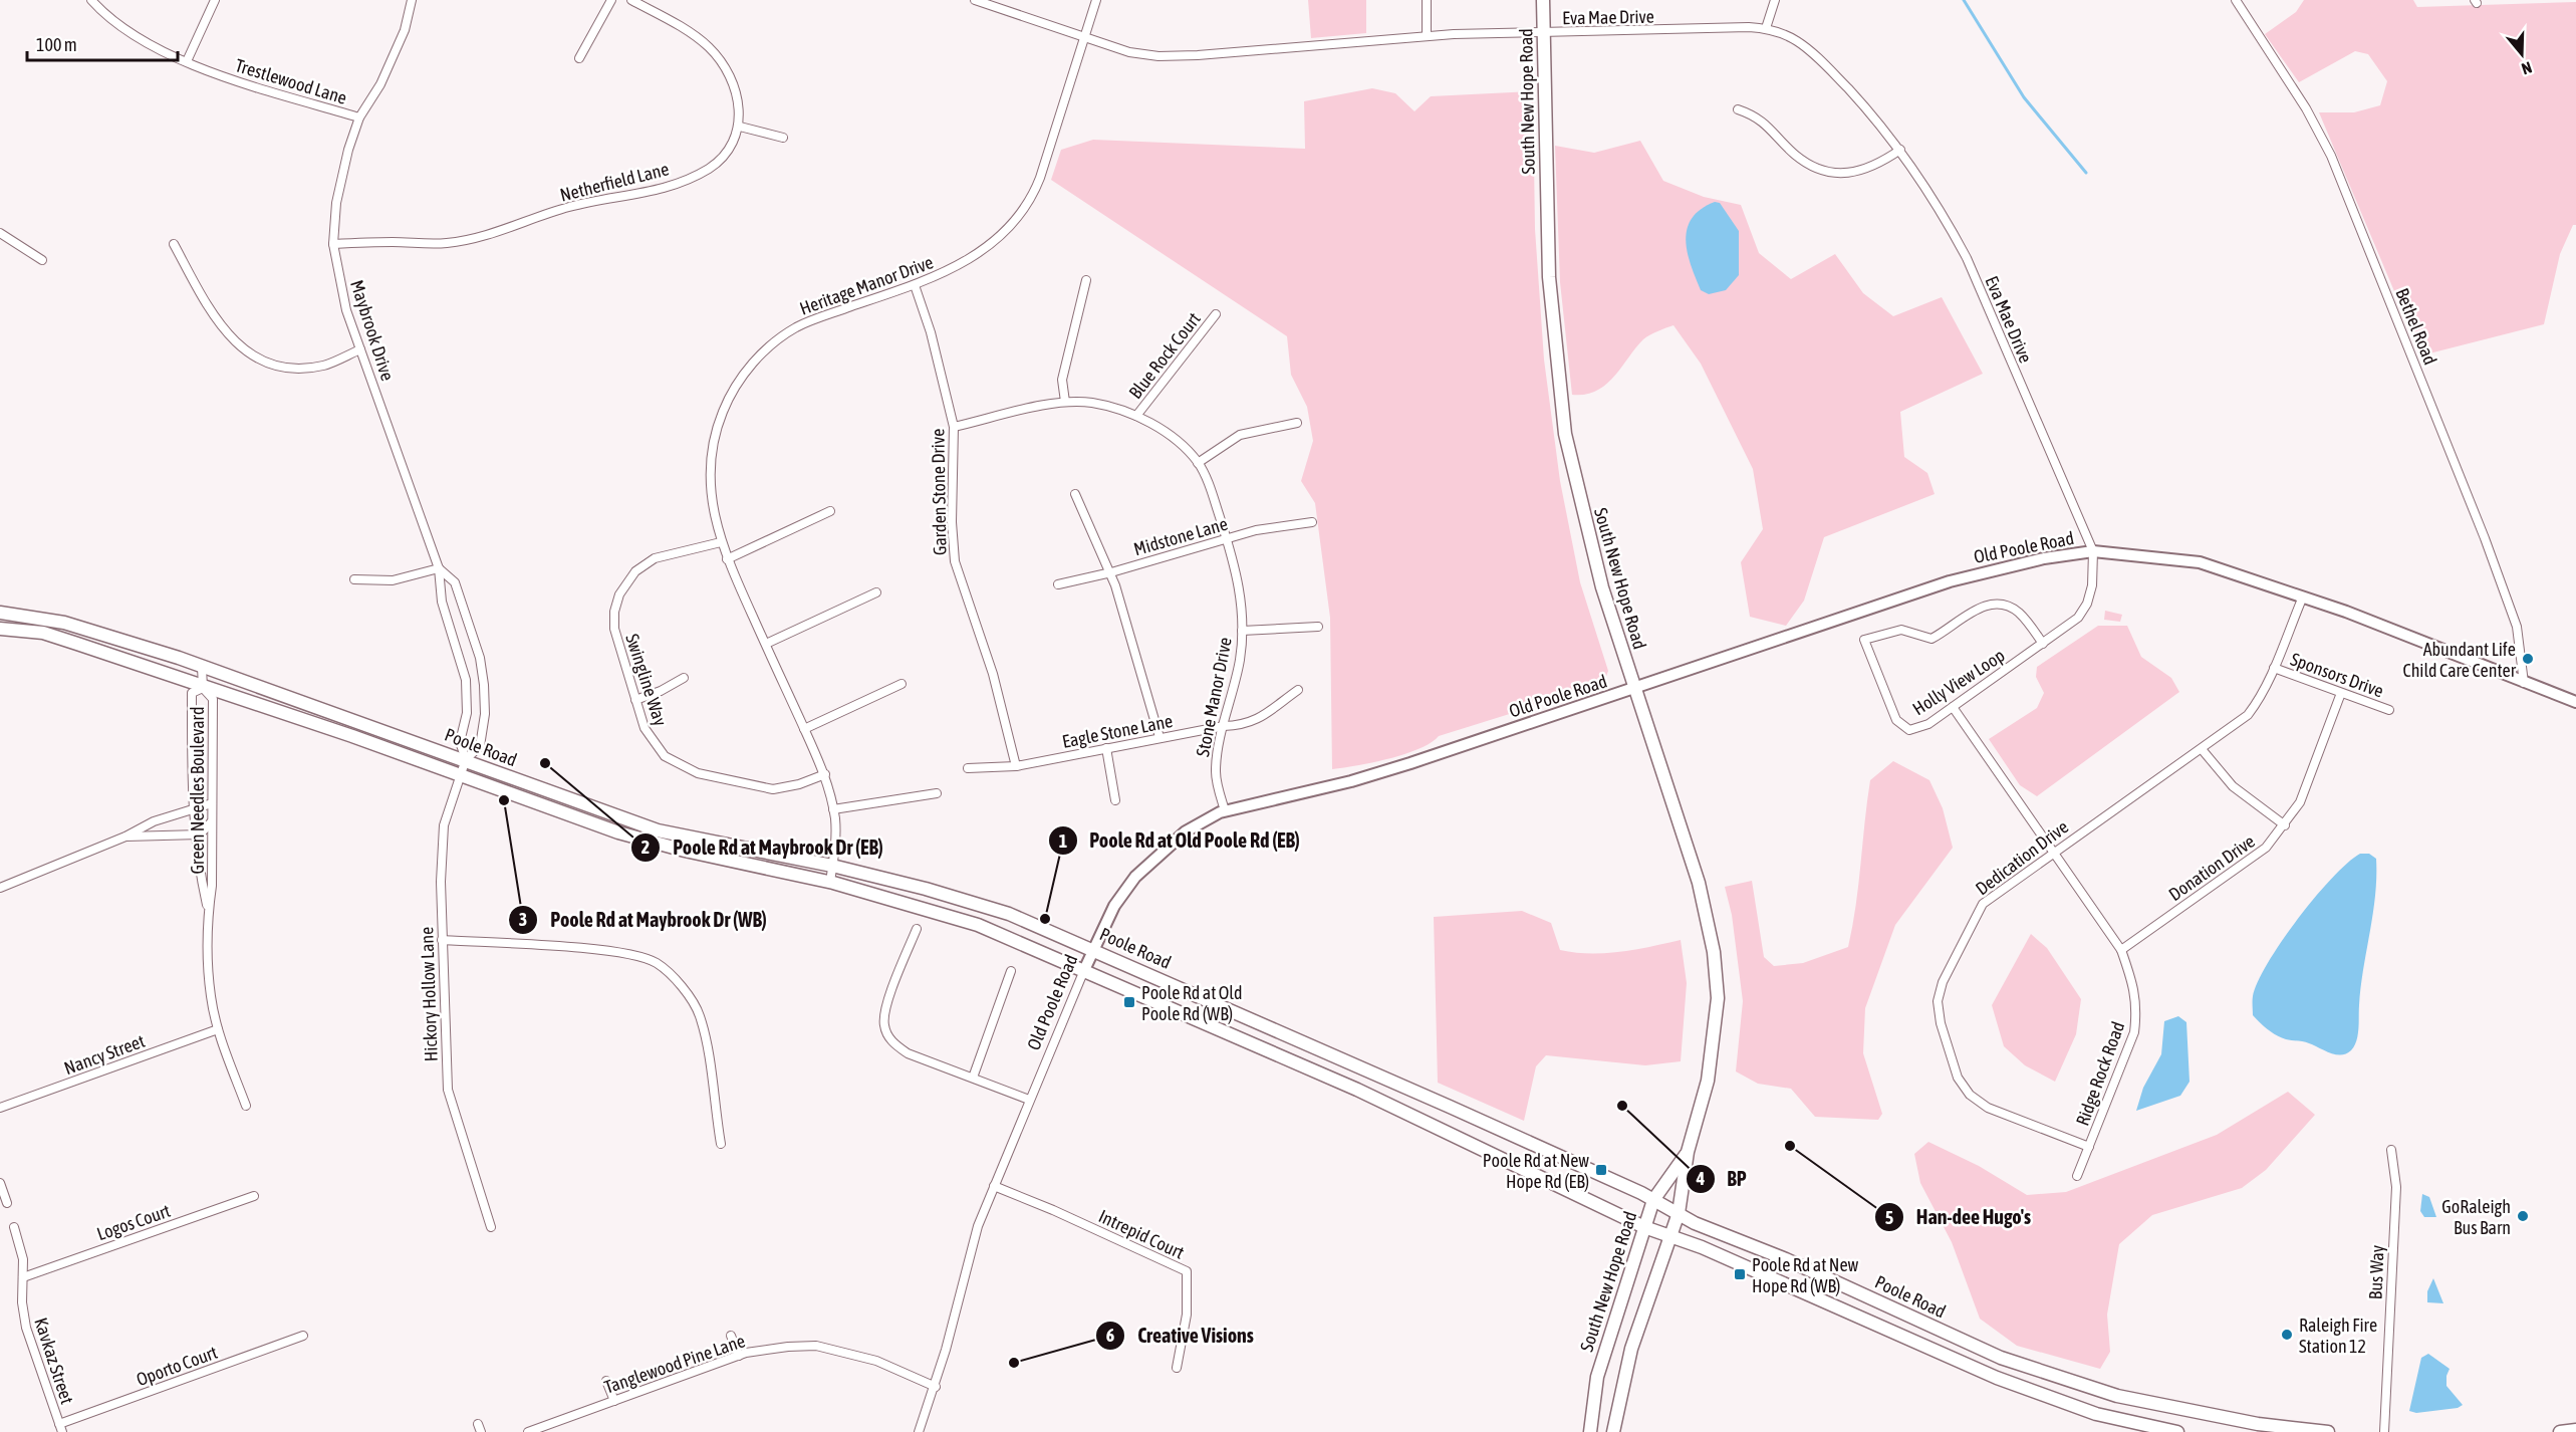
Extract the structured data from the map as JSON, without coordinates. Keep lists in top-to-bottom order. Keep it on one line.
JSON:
{"streets":{"main road":["South New Hope Road","Poole Road"],"street":["Eva Mae Drive","Trestlewood Lane","Netherfield Lane","Heritage Manor Drive","Bethel Road","Maybrook Drive","Blue Rock Court","Garden Stone Drive","Midstone Lane","Old Poole Road","Sponsors Drive","Swingline Way","Holly View Loop","Stone Manor Drive","Eagle Stone Lane","Green Needles Boulevard","Dedication Drive","Donation Drive","Hickory Hollow Lane","Nancy Street","Ridge Rock Road","Logos Court","Intrepid Court","Bus Way","Kavkaz Street","Tanglewood Pine Lane","Oporto Court"]},"crossings":[["Eva Mae Drive","South New Hope Road"],["Eva Mae Drive","Heritage Manor Drive"],["Eva Mae Drive","Old Poole Road"],["Eva Mae Drive","Holly View Loop"],["Trestlewood Lane","Maybrook Drive"],["South New Hope Road","Old Poole Road"],["South New Hope Road","Poole Road"],["Netherfield Lane","Maybrook Drive"],["Heritage Manor Drive","Garden Stone Drive"],["Heritage Manor Drive","Swingline Way"],["Heritage Manor Drive","Poole Road"],["Bethel Road","Old Poole Road"],["Maybrook Drive","Poole Road"],["Maybrook Drive","Hickory Hollow Lane"],["Blue Rock Court","Stone Manor Drive"],["Garden Stone Drive","Stone Manor Drive"],["Garden Stone Drive","Eagle Stone Lane"],["Midstone Lane","Stone Manor Drive"],["Old Poole Road","Holly View Loop"],["Old Poole Road","Stone Manor Drive"],["Old Poole Road","Poole Road"],["Old Poole Road","Dedication Drive"],["Old Poole Road","Intrepid Court"],["Old Poole Road","Tanglewood Pine Lane"],["Sponsors Drive","Dedication Drive"],["Sponsors Drive","Donation Drive"],["Holly View Loop","Ridge Rock Road"],["Stone Manor Drive","Eagle Stone Lane"],["Poole Road","Green Needles Boulevard"],["Poole Road","Hickory Hollow Lane"],["Green Needles Boulevard","Nancy Street"],["Dedication Drive","Ridge Rock Road"],["Donation Drive","Ridge Rock Road"],["Logos Court","Kavkaz Street"],["Kavkaz Street","Oporto Court"]],"places":{"other":["Abundant Life Child Care Center","Poole Rd at Maybrook Dr (EB)","Poole Rd at Maybrook Dr (WB)","Poole Rd at Old Poole Rd (EB)","BP","Han-dee Hugo's","GoRaleigh Bus Barn","Raleigh Fire Station 12","Creative Visions"],"transit":["Poole Rd at Old Poole Rd (WB)","Poole Rd at New Hope Rd (EB)","Poole Rd at New Hope Rd (WB)"]},"scale_bar":"100 m","north":"bottom"}
